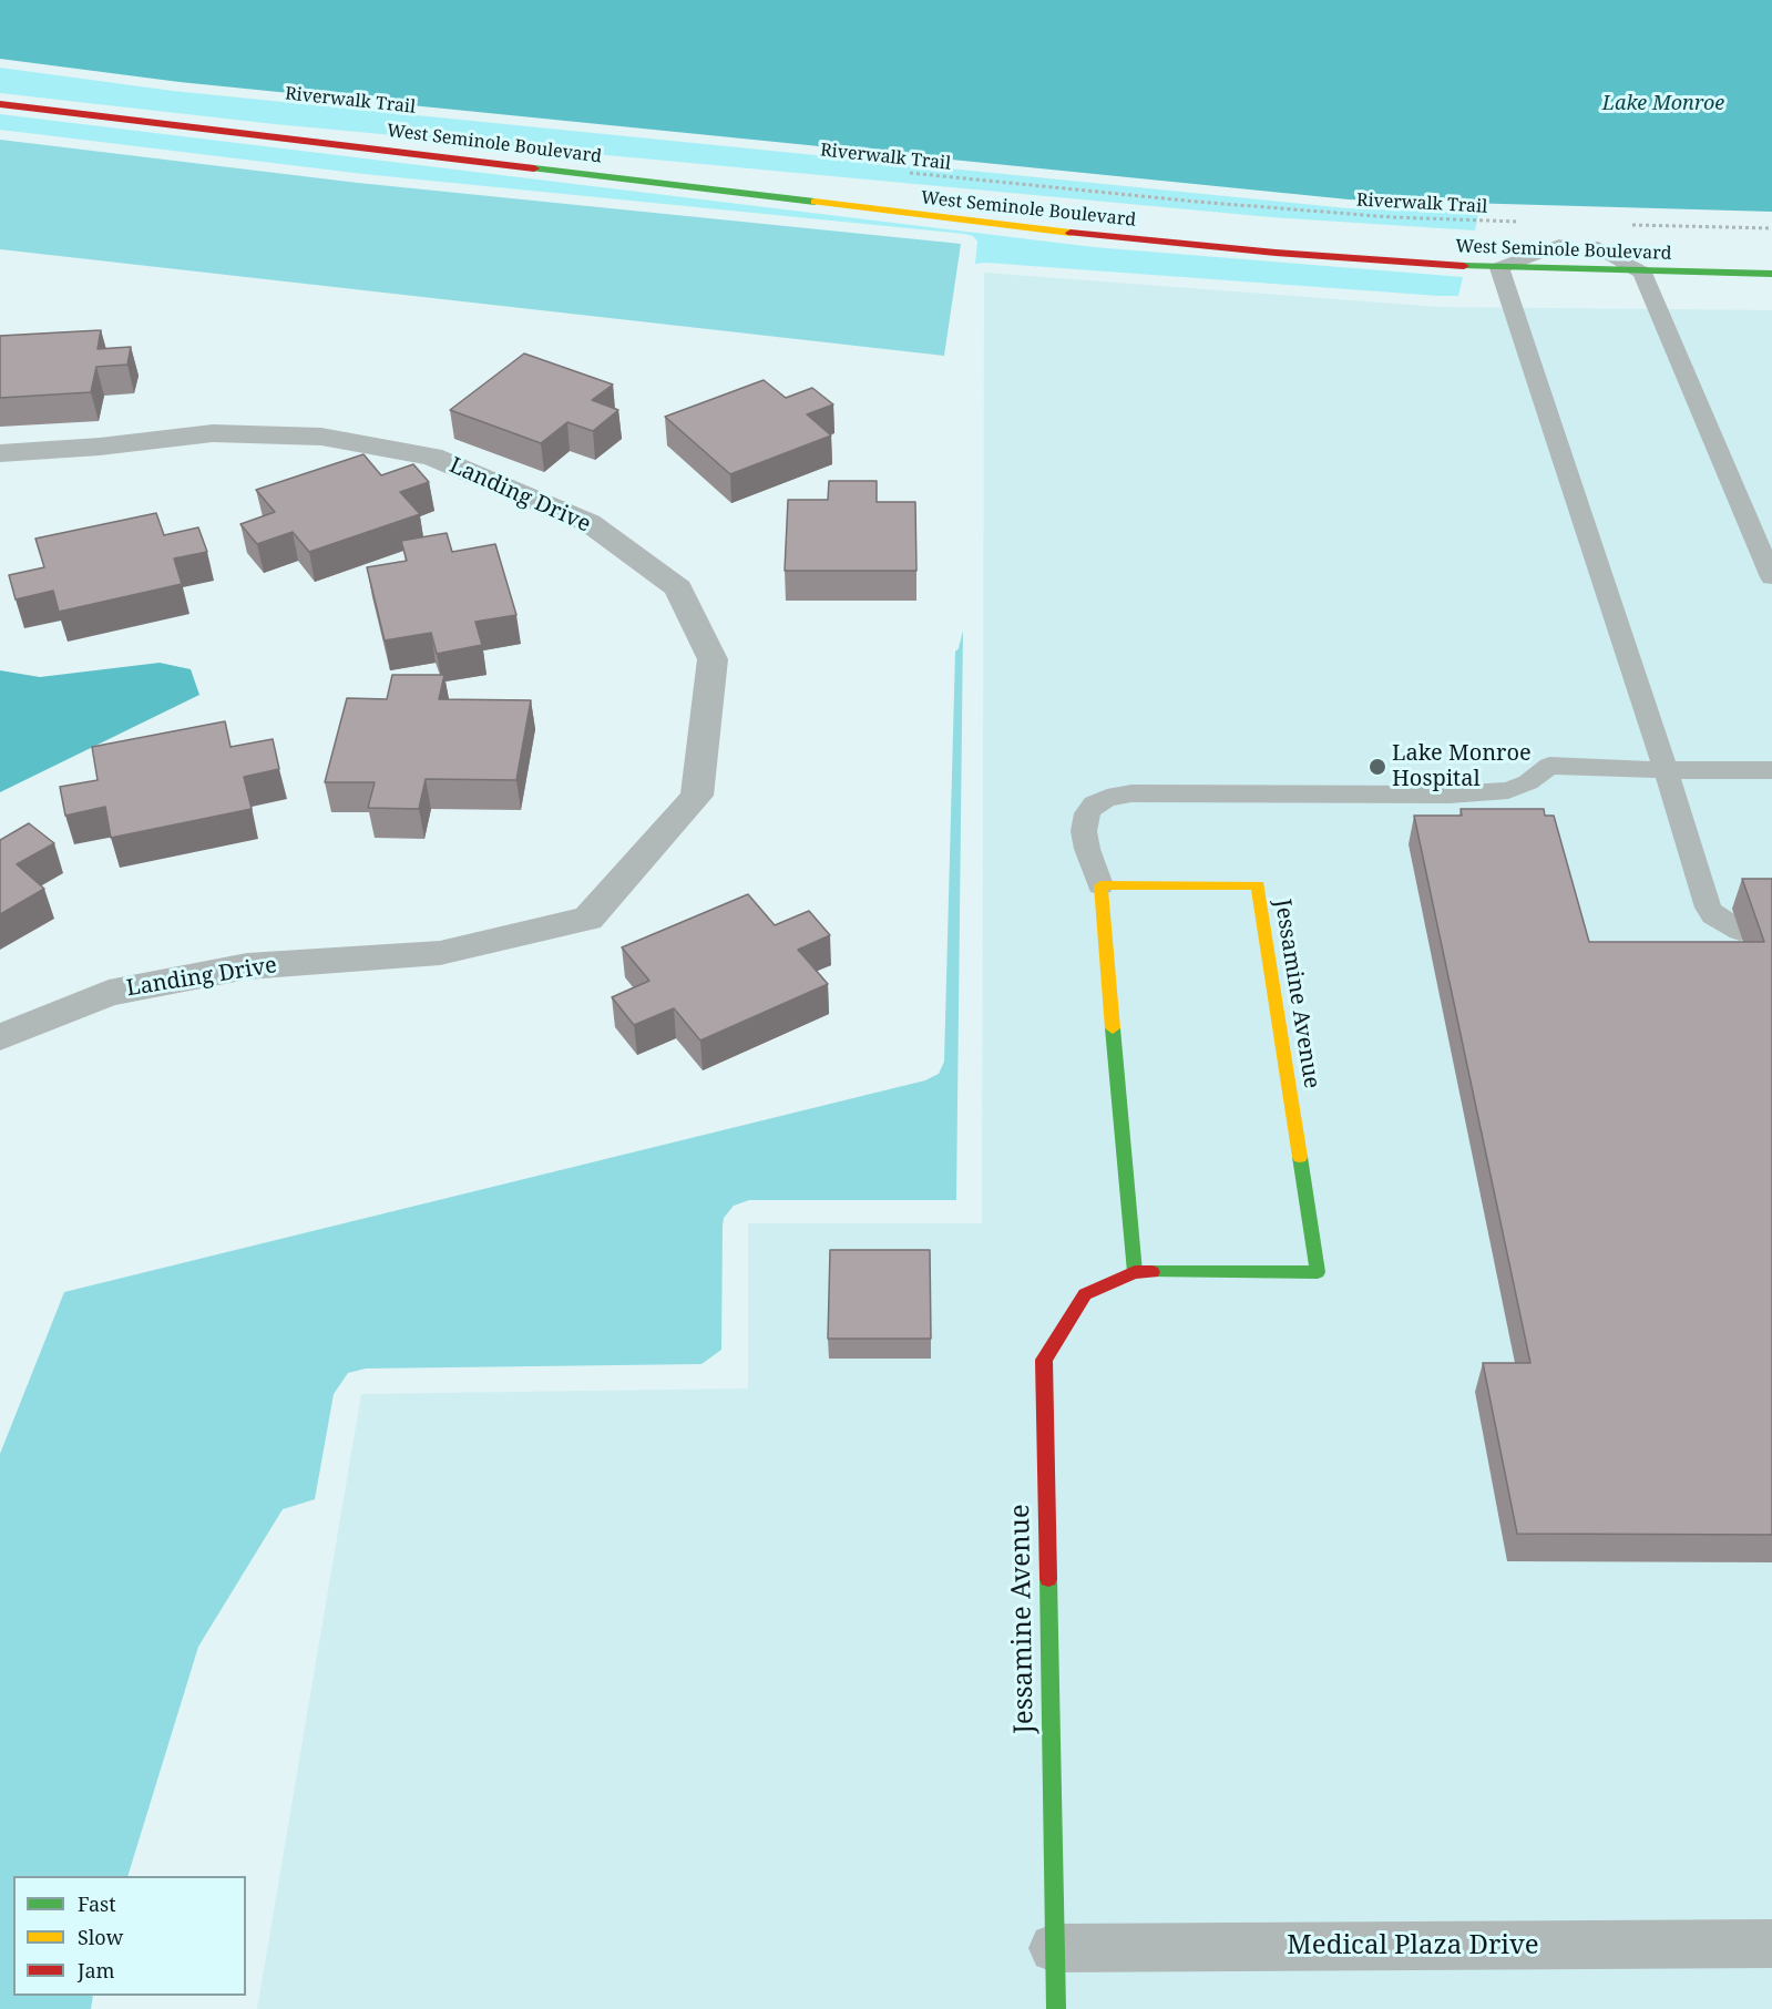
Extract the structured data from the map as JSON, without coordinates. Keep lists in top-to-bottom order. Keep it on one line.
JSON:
{"streets":{"main road":["West Seminole Boulevard","Jessamine Avenue"],"street":["Landing Drive","Medical Plaza Drive"],"path":["Riverwalk Trail"]},"crossings":[["Jessamine Avenue","Medical Plaza Drive"]],"water":["Lake Monroe"],"places":["Lake Monroe Hospital"],"legend":["Fast","Slow","Jam"]}
